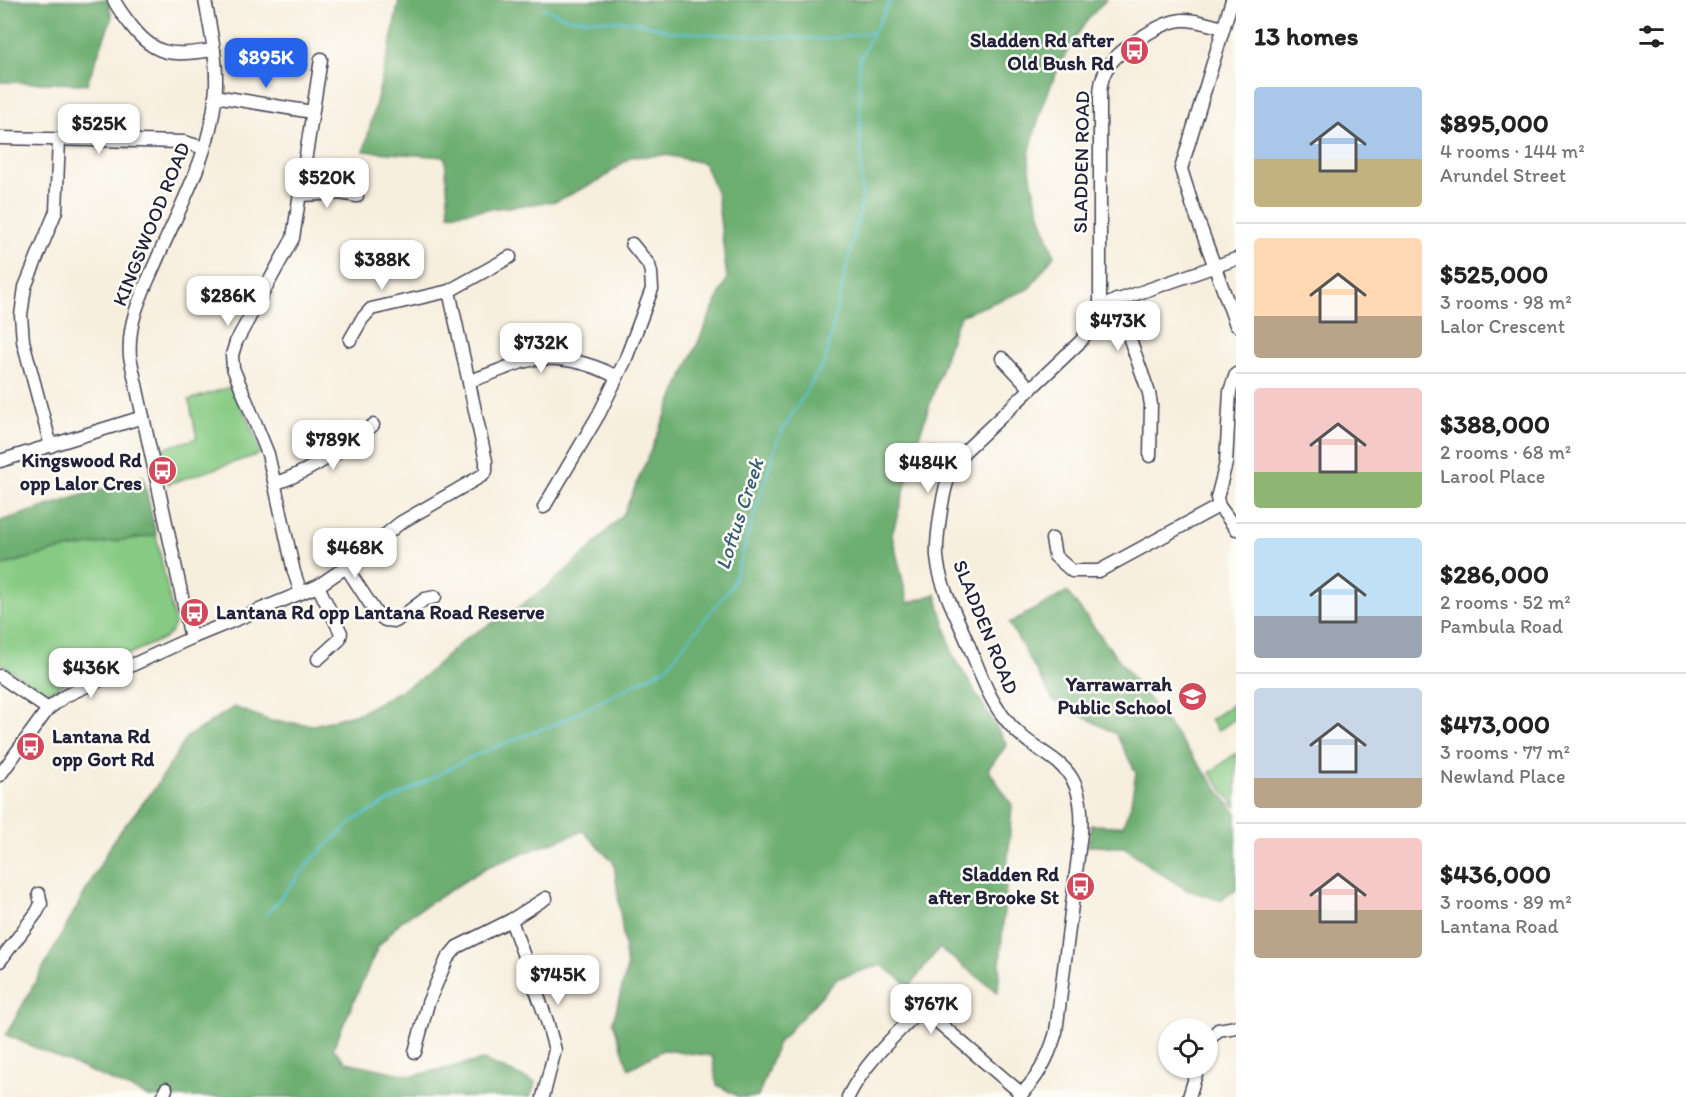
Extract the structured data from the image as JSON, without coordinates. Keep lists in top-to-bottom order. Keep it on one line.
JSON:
{"streets":{"street":["SLADDEN ROAD","KINGSWOOD ROAD"]},"water":["Loftus Creek"],"places":{"bus stop":["Sladden Rd after Old Bush Rd","Kingswood Rd opp Lalor Cres","Lantana Rd opp Lantana Road Reserve","Lantana Rd opp Gort Rd","Sladden Rd after Brooke St"],"school or university":["Yarrawarrah Public School"]},"page":{"heading":"13 homes","price":["$895K","$525K","$520K","$388K","$286K","$473K","$732K","$789K","$484K","$468K","$436K","$745K","$767K"],"list":[{"name":"$895,000","note":"4 rooms · 144 m² · Arundel Street"},{"name":"$525,000","note":"3 rooms · 98 m² · Lalor Crescent"},{"name":"$388,000","note":"2 rooms · 68 m² · Larool Place"},{"name":"$286,000","note":"2 rooms · 52 m² · Pambula Road"},{"name":"$473,000","note":"3 rooms · 77 m² · Newland Place"},{"name":"$436,000","note":"3 rooms · 89 m² · Lantana Road"}]}}
